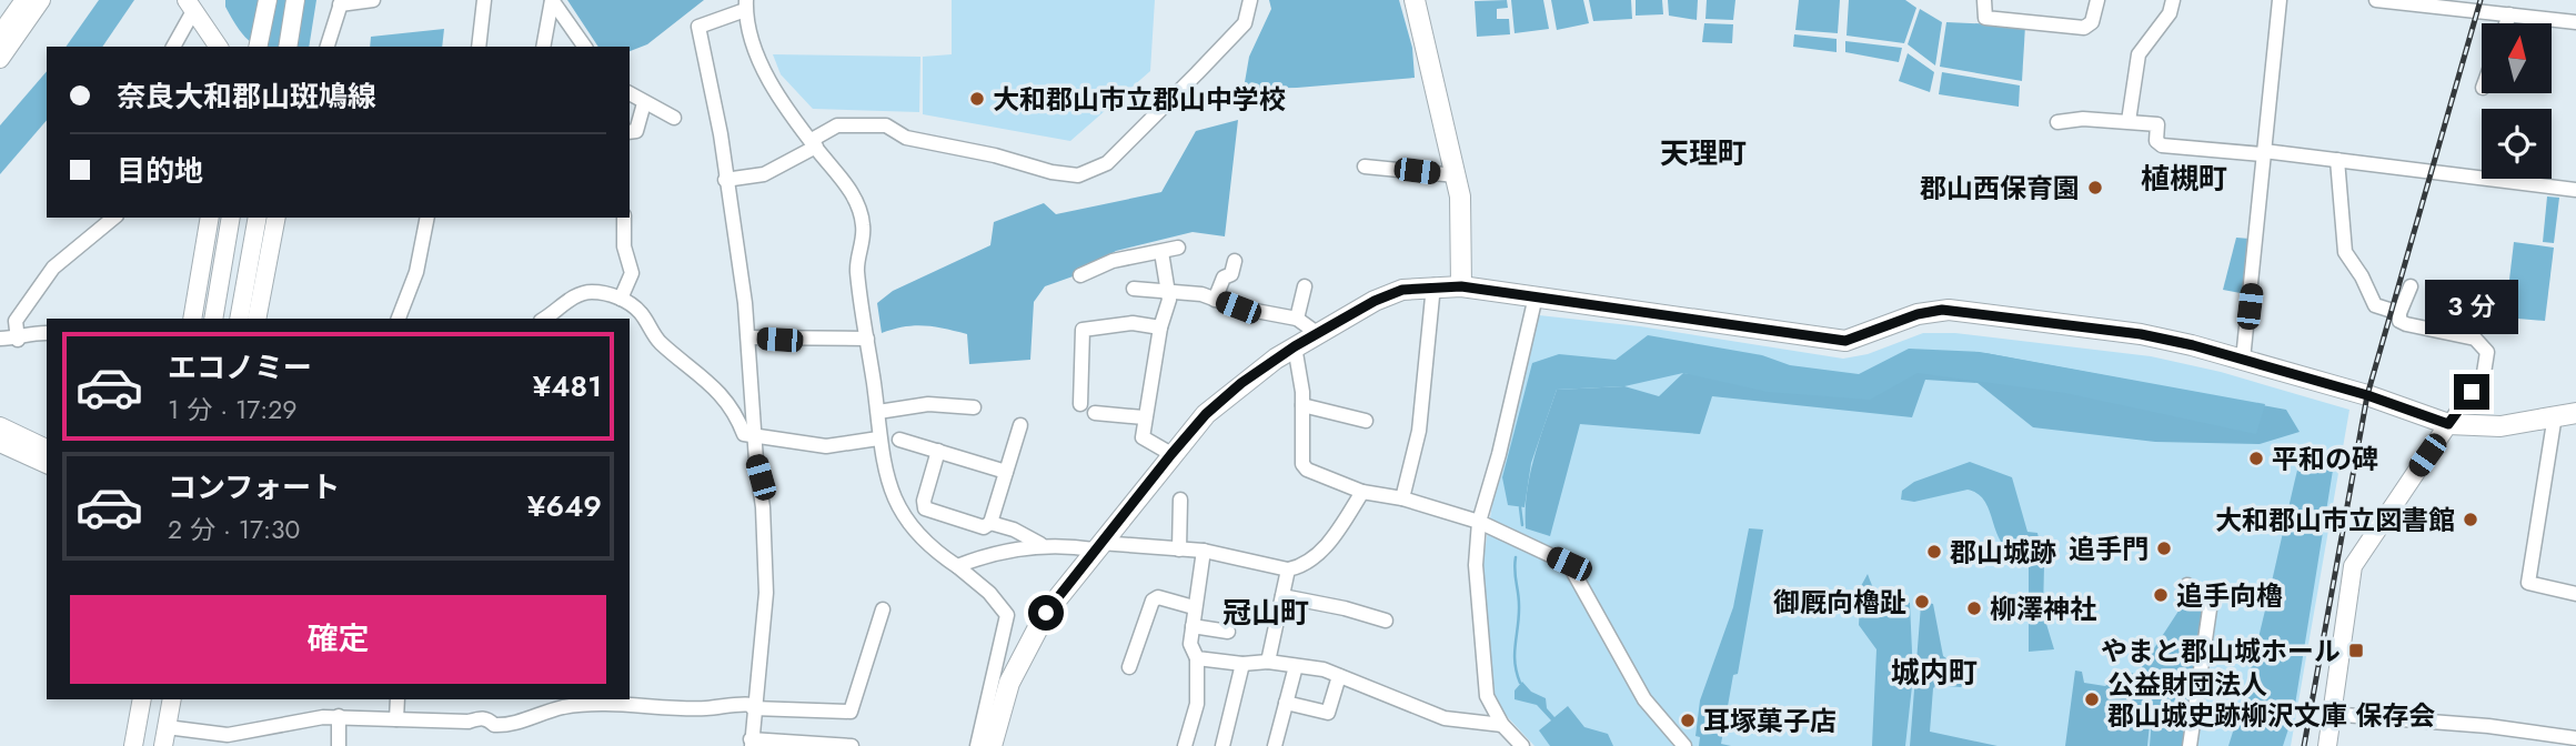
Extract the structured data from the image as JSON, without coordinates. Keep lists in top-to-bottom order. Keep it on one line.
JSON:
{"districts":["天理町","植槻町","冠山町","城内町"],"places":{"other":["大和郡山市立郡山中学校","郡山西保育園","平和の碑","大和郡山市立図書館","追手門","郡山城跡","追手向櫓","御厩向櫓趾","柳澤神社","公益財団法人 郡山城史跡柳沢文庫 保存会","耳塚菓子店"],"transit":["やまと郡山城ホール"]},"north":"top","page":{"banner":["奈良大和郡山斑鳩線","目的地"],"bubble":"3 分","list":[{"name":"エコノミー","note":"1 分 · 17:29","value":"¥481"},{"name":"コンフォート","note":"2 分 · 17:30","value":"¥649"}],"buttons":"確定"}}
